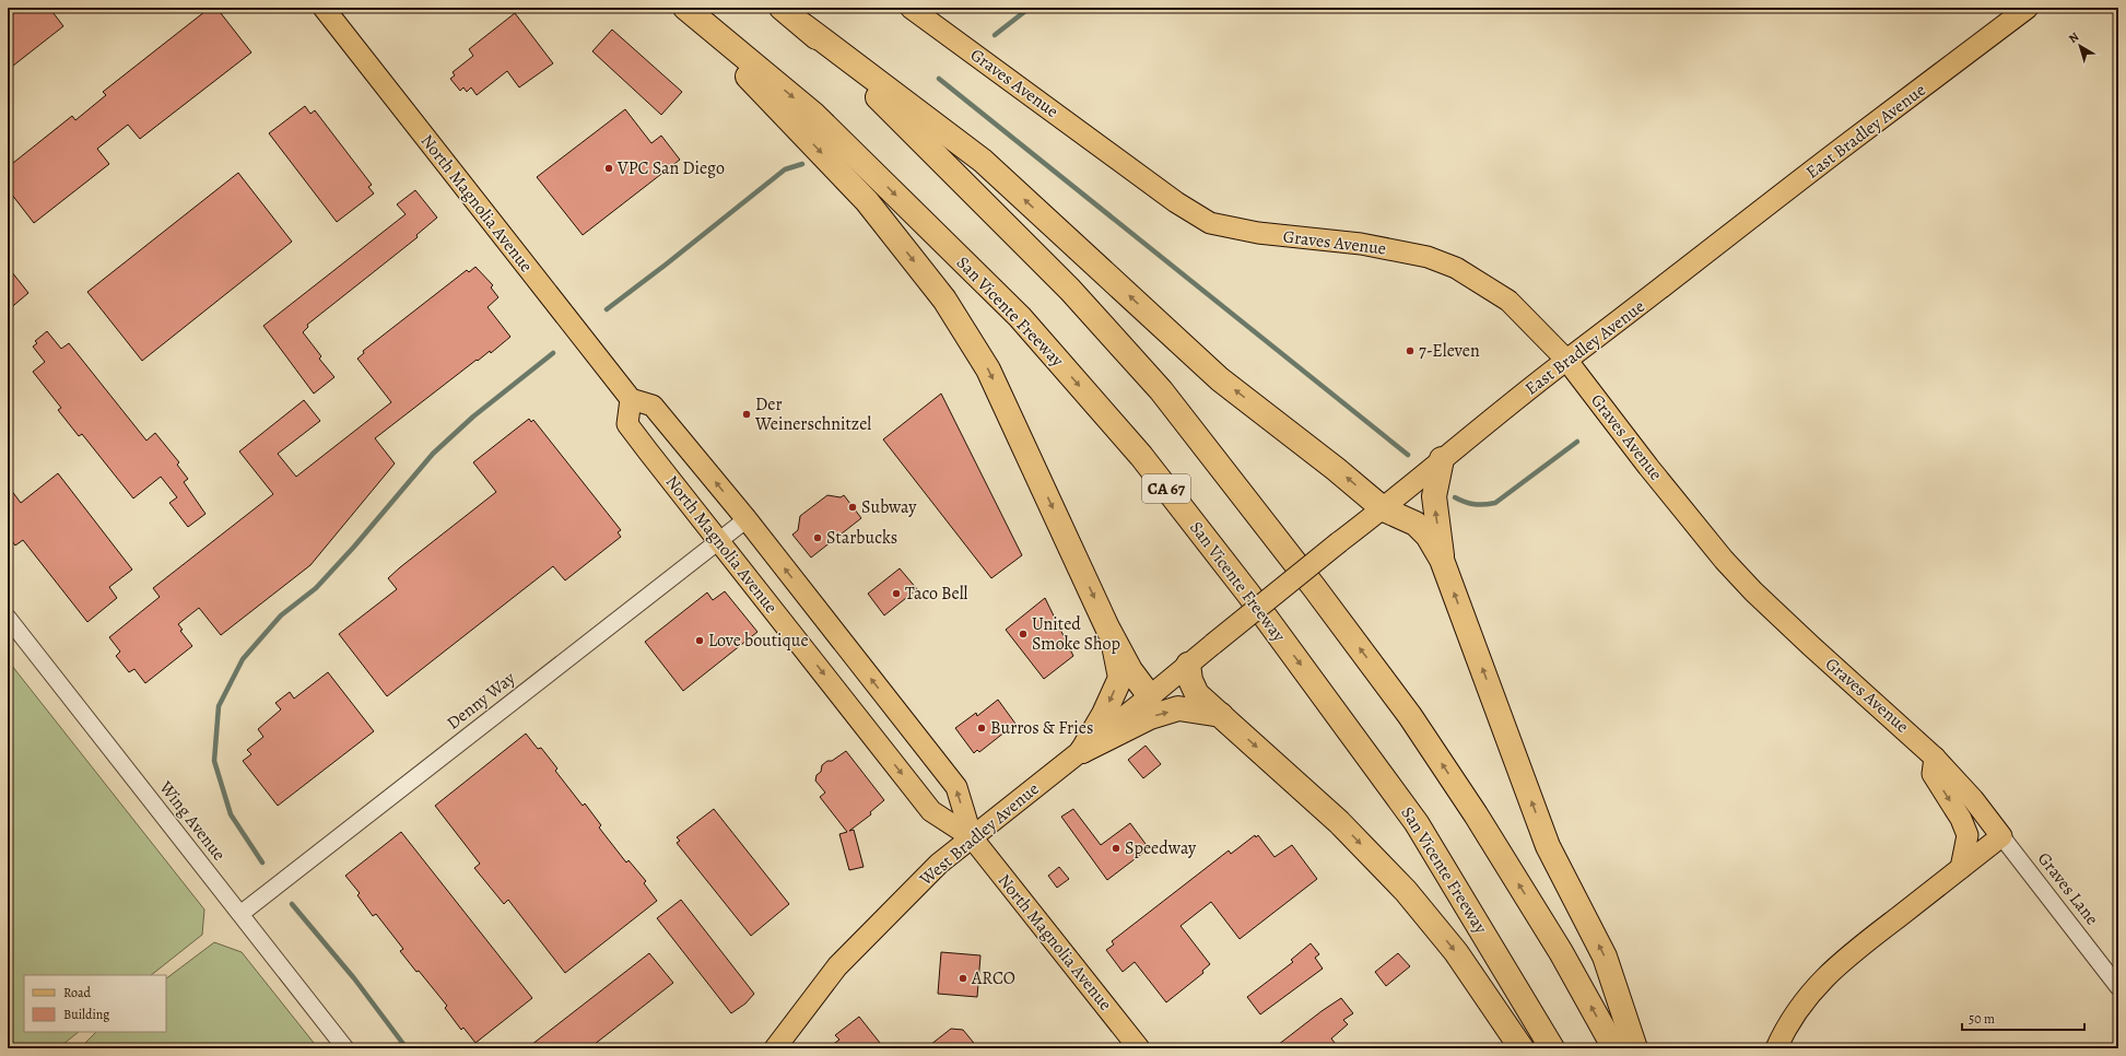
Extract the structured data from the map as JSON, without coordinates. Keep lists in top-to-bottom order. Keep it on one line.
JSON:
{"streets":{"highway":["San Vicente Freeway","CA 67"],"main road":["Graves Avenue","East Bradley Avenue","North Magnolia Avenue","West Bradley Avenue"],"street":["Denny Way","Wing Avenue","Graves Lane"]},"crossings":[["Graves Avenue","East Bradley Avenue"],["Graves Avenue","Graves Lane"],["East Bradley Avenue","West Bradley Avenue"],["North Magnolia Avenue","Denny Way"],["North Magnolia Avenue","West Bradley Avenue"],["Denny Way","Wing Avenue"]],"places":["VPC San Diego","7-Eleven","Der Weinerschnitzel","Subway","Starbucks","Taco Bell","United Smoke Shop","Love boutique","Burros & Fries","Speedway","ARCO"],"legend":["Road","Building"],"scale_bar":"50 m","north":"top left"}
